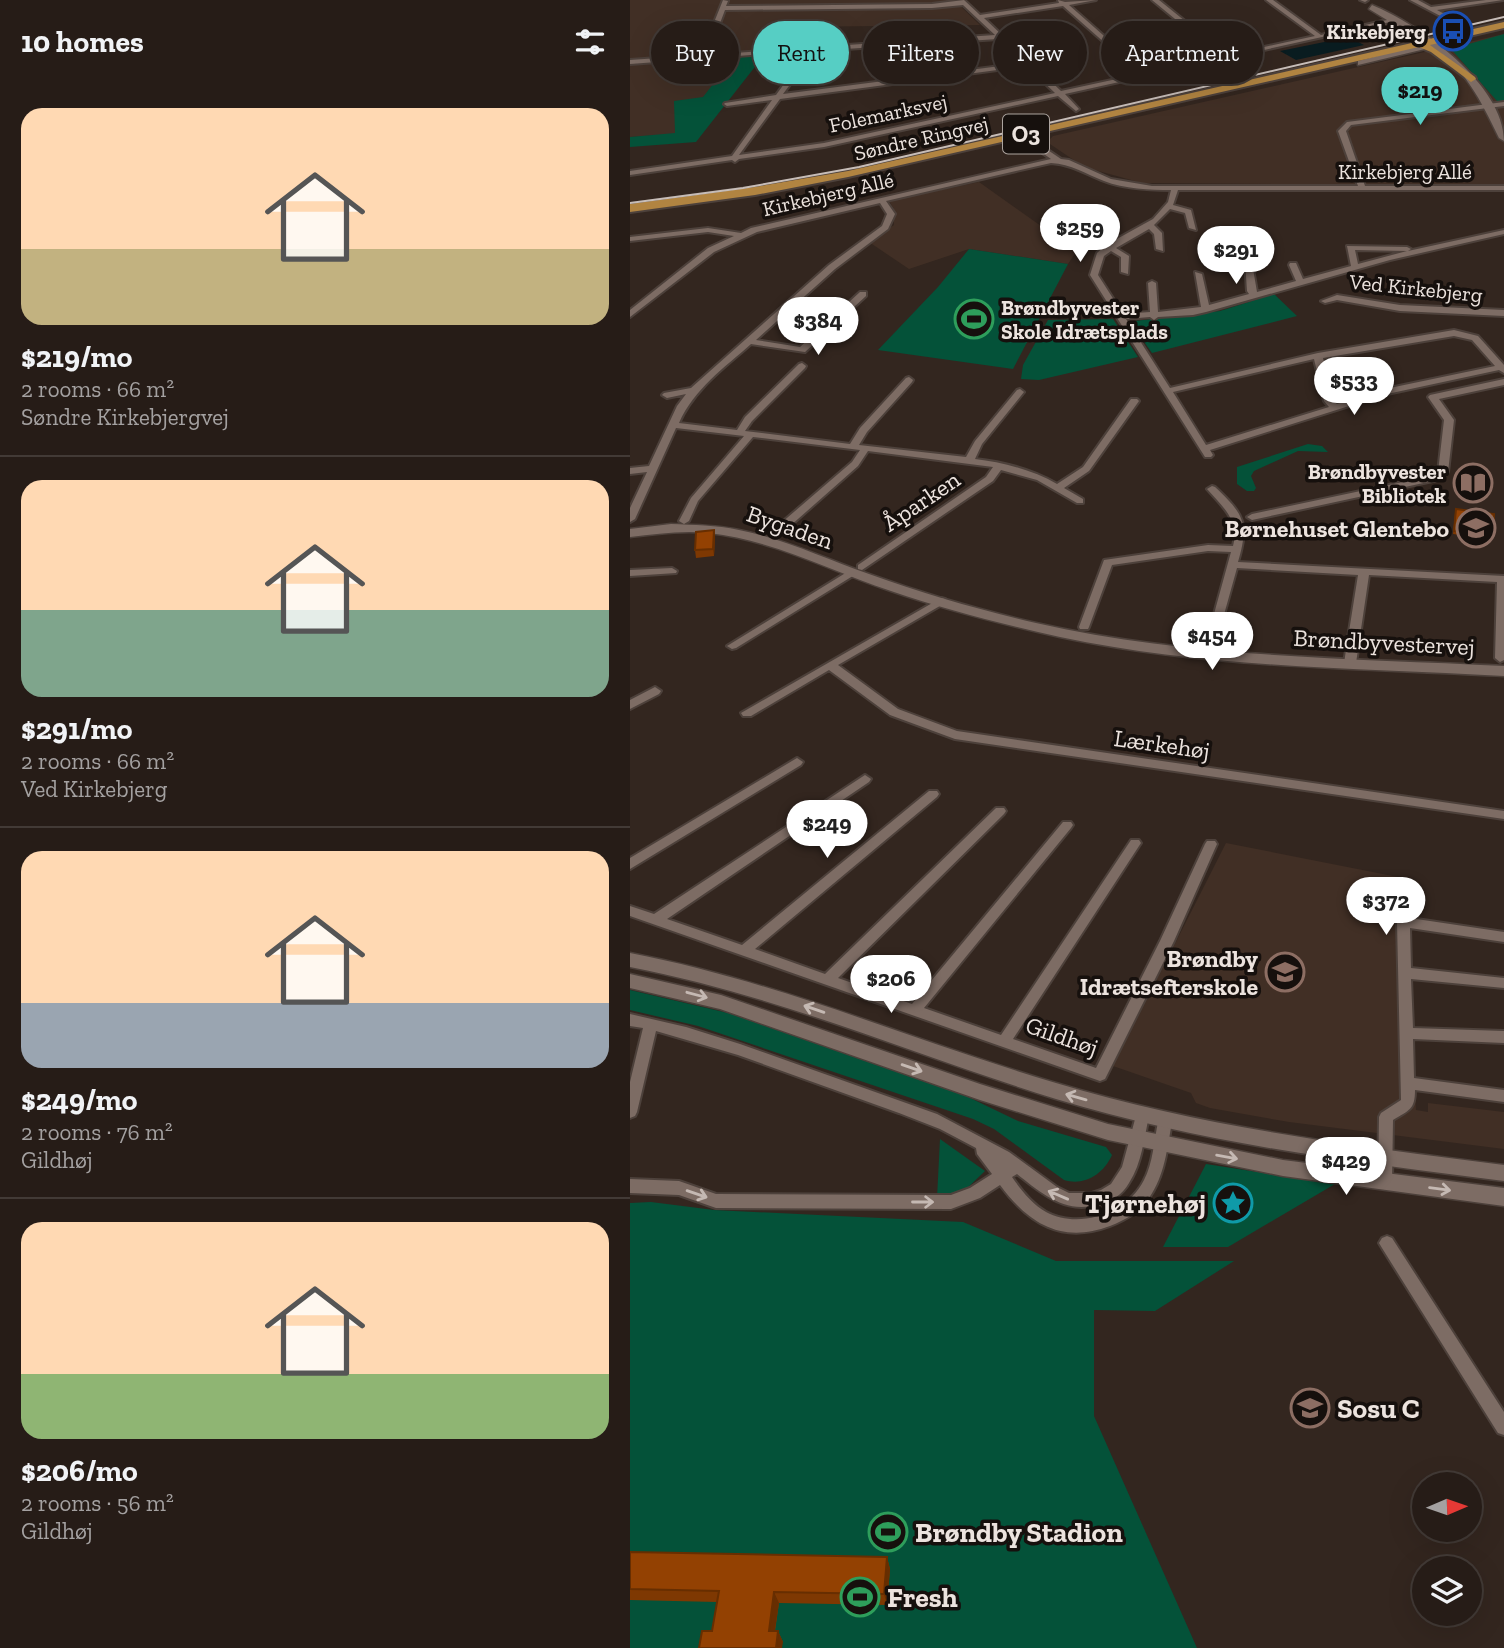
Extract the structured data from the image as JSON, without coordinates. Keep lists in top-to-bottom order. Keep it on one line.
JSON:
{"streets":{"main road":["O3","Søndre Ringvej"],"street":["Folemarksvej","Kirkebjerg Allé","Ved Kirkebjerg","Åparken","Bygaden","Brøndbyvestervej","Lærkehøj","Gildhøj"]},"crossings":[["Åparken","Bygaden"],["Bygaden","Brøndbyvestervej"]],"places":{"bus stop":["Kirkebjerg"],"sports":["Brøndbyvester Skole Idrætsplads","Brøndby Stadion","Fresh"],"library":["Brøndbyvester Bibliotek"],"school or university":["Børnehuset Glentebo","Brøndby Idrætsefterskole","Sosu C"],"place":["Tjørnehøj"]},"north":"right","page":{"heading":"10 homes","chip":["Buy","Rent","Filters","New","Apartment"],"price":["$219","$259","$291","$384","$533","$454","$249","$372","$206","$429"],"list":[{"name":"$219/mo","note":"2 rooms · 66 m² · Søndre Kirkebjergvej"},{"name":"$291/mo","note":"2 rooms · 66 m² · Ved Kirkebjerg"},{"name":"$249/mo","note":"2 rooms · 76 m² · Gildhøj"},{"name":"$206/mo","note":"2 rooms · 56 m² · Gildhøj"}]}}
